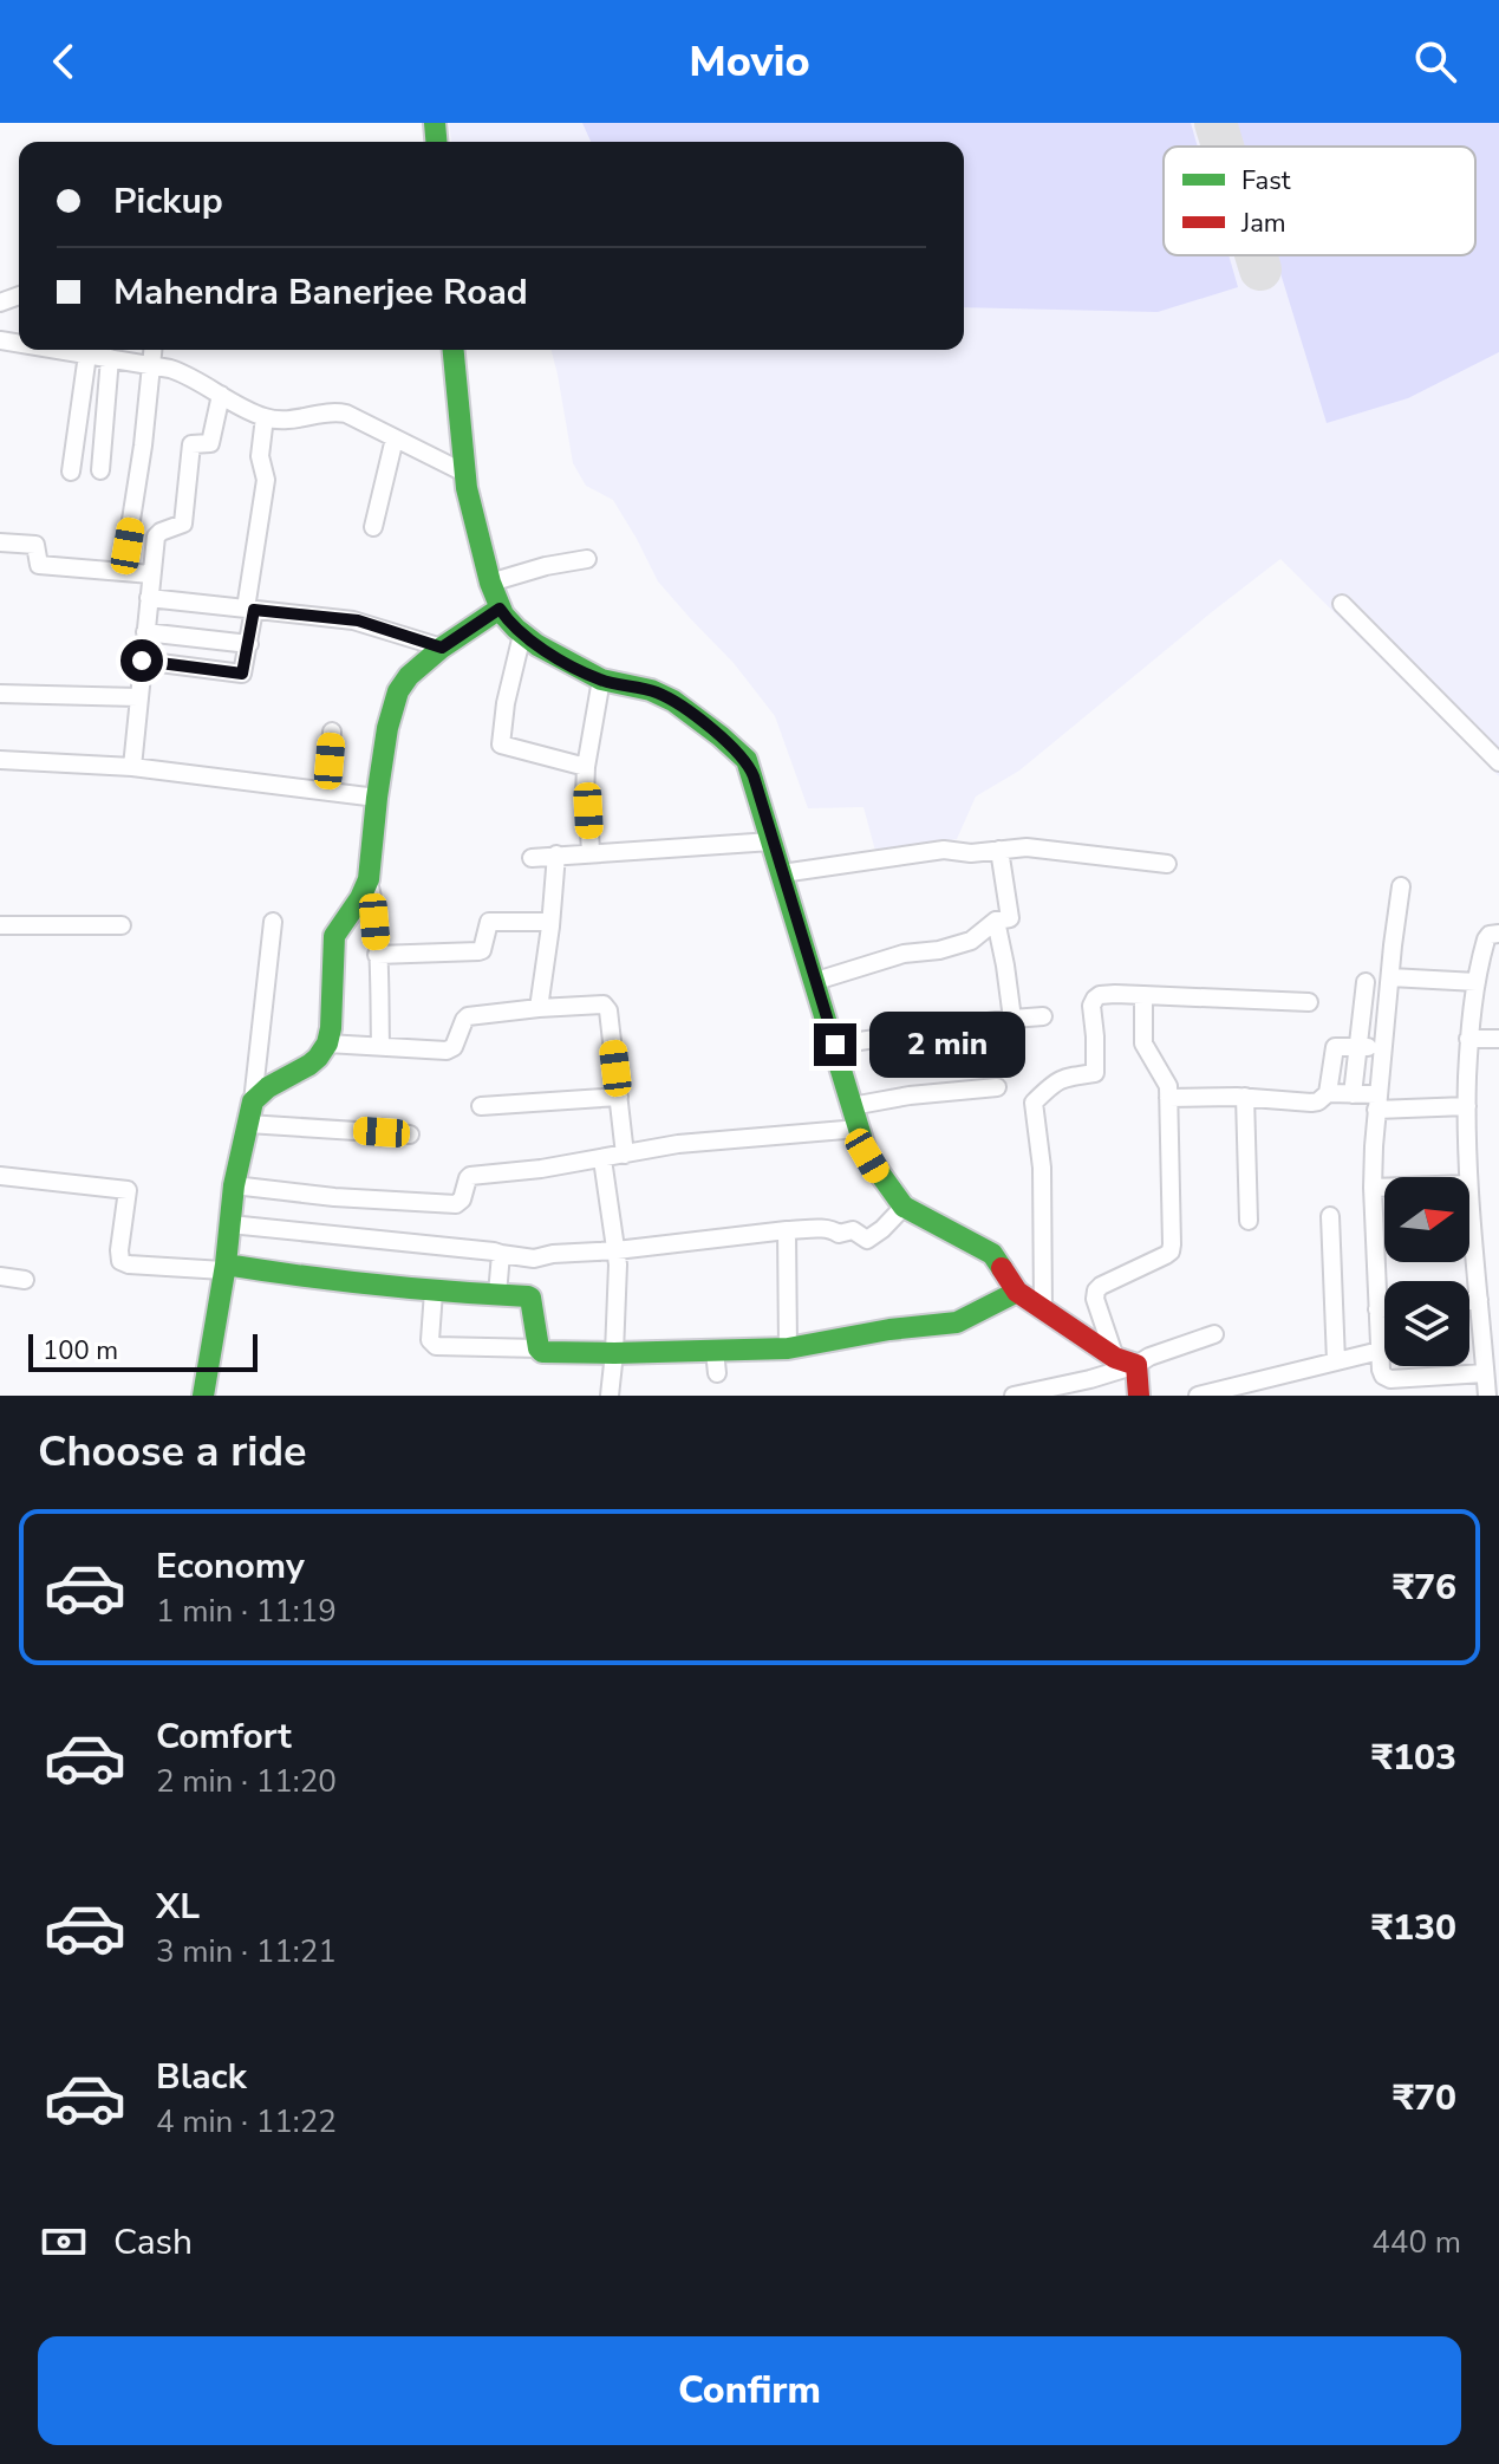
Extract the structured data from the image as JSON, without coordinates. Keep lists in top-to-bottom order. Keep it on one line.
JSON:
{"legend":["Fast","Jam"],"scale_bar":"100 m","north":"right","page":{"header":"Movio","banner":["Pickup","Mahendra Banerjee Road"],"bubble":"2 min","scale":"100 m","heading":"Choose a ride","list":[{"name":"Economy","note":"1 min · 11:19","value":"₹76"},{"name":"Comfort","note":"2 min · 11:20","value":"₹103"},{"name":"XL","note":"3 min · 11:21","value":"₹130"},{"name":"Black","note":"4 min · 11:22","value":"₹70"}],"pay":["Cash","440 m"],"buttons":"Confirm"}}
